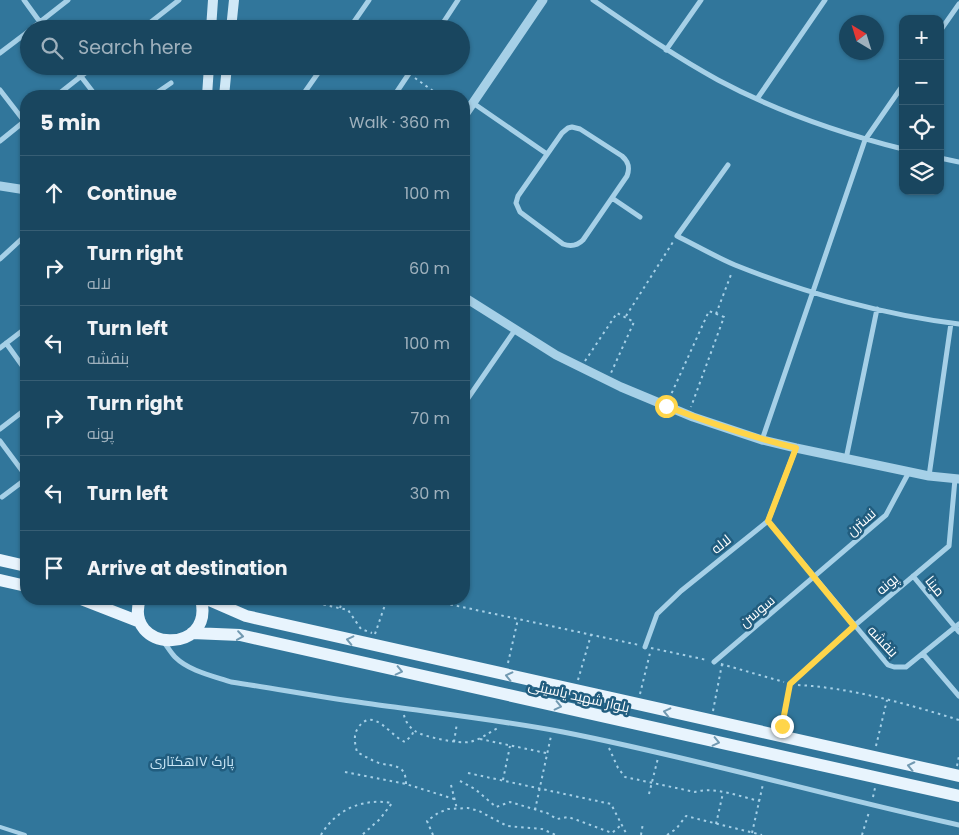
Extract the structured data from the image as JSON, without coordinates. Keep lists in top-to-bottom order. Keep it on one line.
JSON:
{"streets":{"main road":["بلوار شهید یاسینی"],"street":["نسترن","لاله","پونه","مینا","سوسن","بنفشه"]},"crossings":[["نسترن","سوسن"],["نسترن","بنفشه"],["لاله","بنفشه"],["پونه","مینا"],["پونه","بنفشه"],["مینا","بنفشه"],["سوسن","بنفشه"]],"parks":["پارک ۱۷هکتاری"],"north":"top left","page":{"map_buttons":["+","−"],"search":"Search here","heading":["5 min","Walk · 360 m"],"list":[["Continue","100 m"],["Turn right","لاله","60 m"],["Turn left","بنفشه","100 m"],["Turn right","پونه","70 m"],["Turn left","30 m"],"Arrive at destination"]}}
